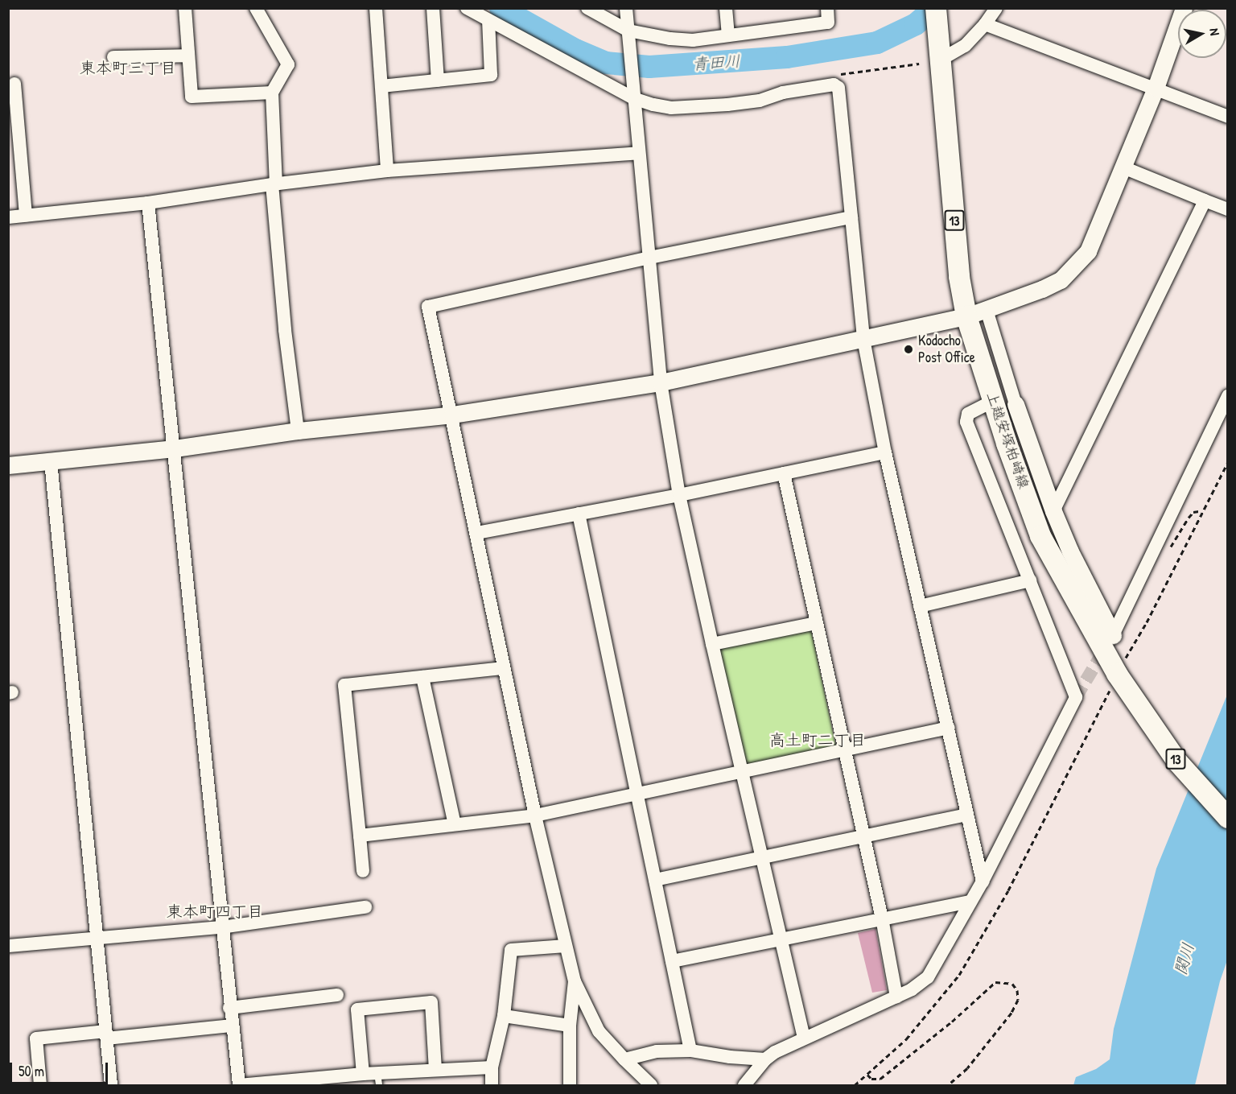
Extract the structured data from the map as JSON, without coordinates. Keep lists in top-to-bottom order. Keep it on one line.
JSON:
{"streets":{"main road":["13","上越安塚柏崎線"]},"districts":["東本町三丁目","高土町二丁目","東本町四丁目"],"water":["青田川","関川"],"places":["Kodocho Post Office"],"scale_bar":"50 m","north":"right"}
